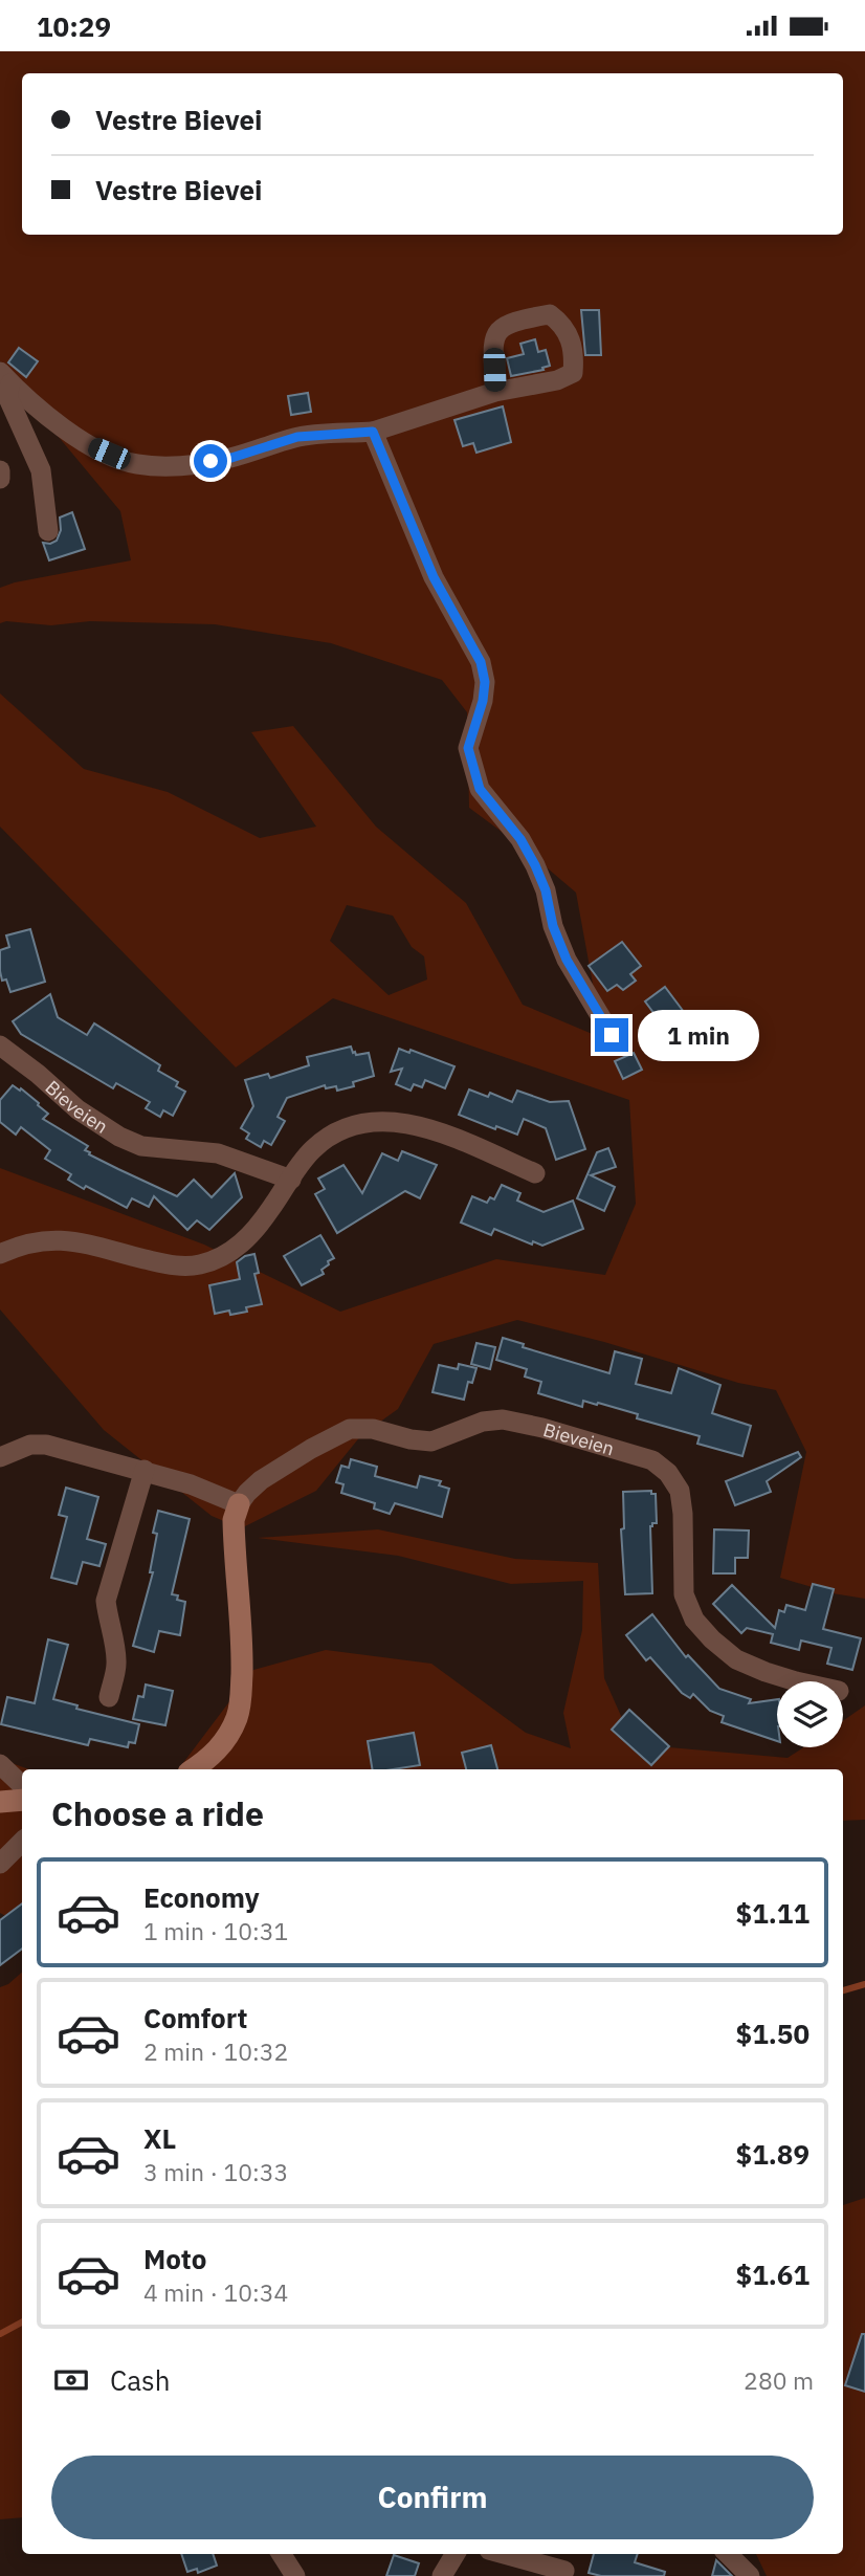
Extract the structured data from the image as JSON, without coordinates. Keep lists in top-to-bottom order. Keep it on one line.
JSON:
{"streets":{"street":["Bieveien"]},"page":{"status":"10:29","banner":["Vestre Bievei","Vestre Bievei"],"bubble":"1 min","heading":"Choose a ride","list":[{"name":"Economy","note":"1 min · 10:31","value":"$1.11"},{"name":"Comfort","note":"2 min · 10:32","value":"$1.50"},{"name":"XL","note":"3 min · 10:33","value":"$1.89"},{"name":"Moto","note":"4 min · 10:34","value":"$1.61"}],"pay":["Cash","280 m"],"buttons":"Confirm"}}
